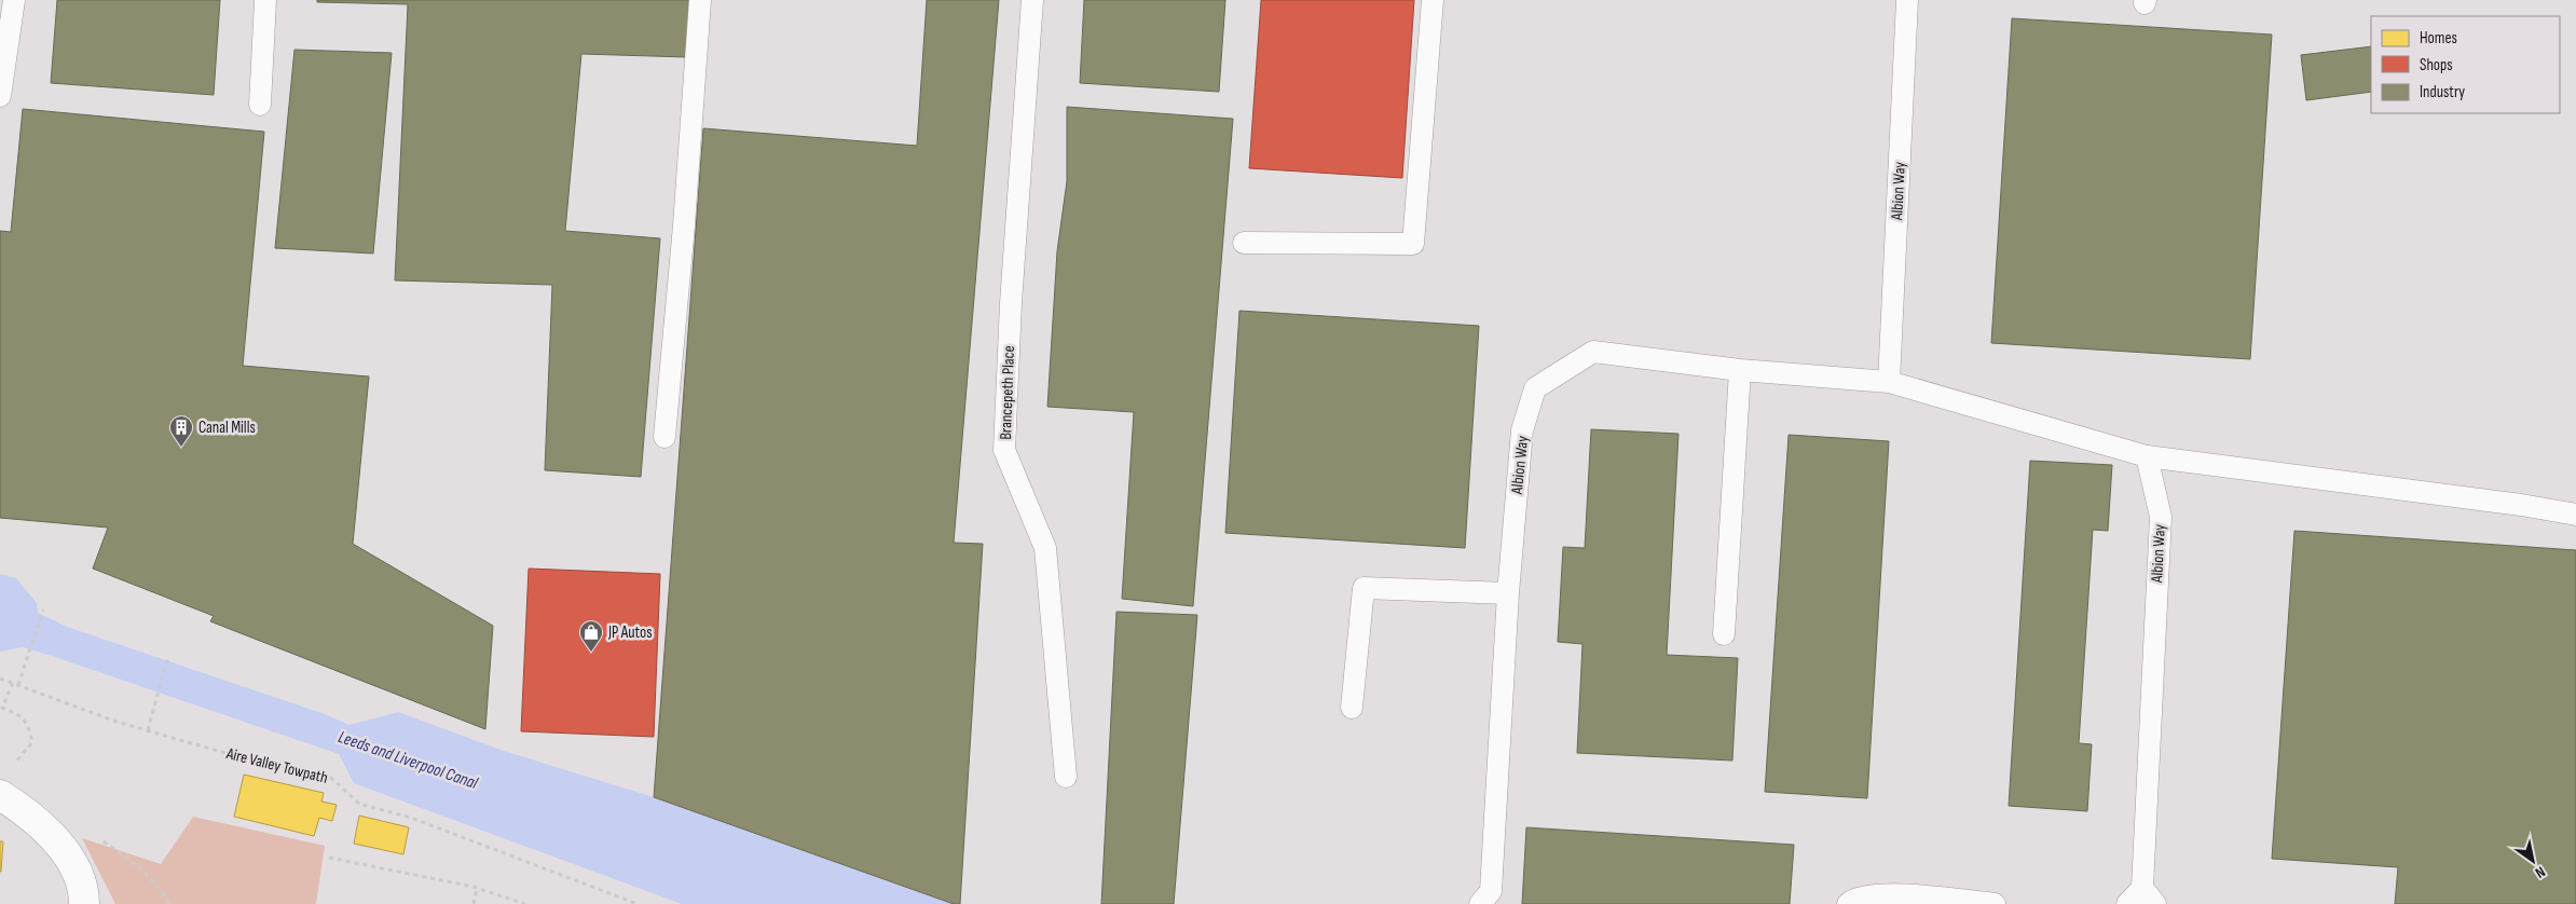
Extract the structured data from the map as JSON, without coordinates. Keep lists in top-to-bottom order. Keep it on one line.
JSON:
{"streets":{"lane":["Albion Way","Brancepeth Place"],"path":["Aire Valley Towpath"]},"water":["Leeds and Liverpool Canal"],"places":{"building":["Canal Mills"],"shop":["JP Autos"]},"legend":["Homes","Shops","Industry"],"north":"bottom right"}
